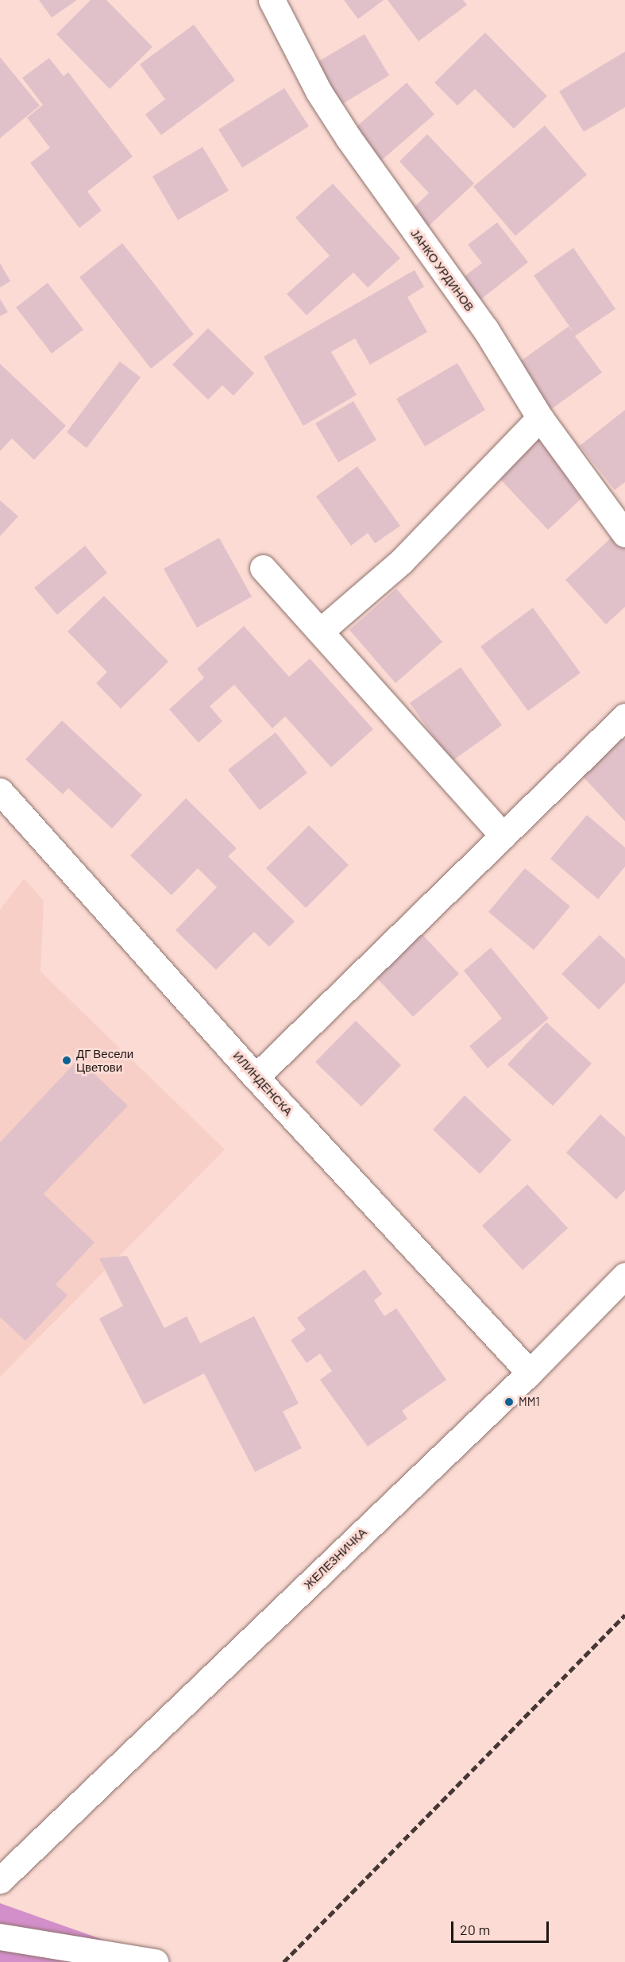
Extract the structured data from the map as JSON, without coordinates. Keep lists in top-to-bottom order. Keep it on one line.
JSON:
{"streets":{"street":["ЈАНКО УРДИНОВ","ИЛИНДЕНСКА","ЖЕЛЕЗНИЧКА"]},"crossings":[["ИЛИНДЕНСКА","ЖЕЛЕЗНИЧКА"]],"places":["ДГ Весели Цветови","MM1"],"scale_bar":"20 m"}
